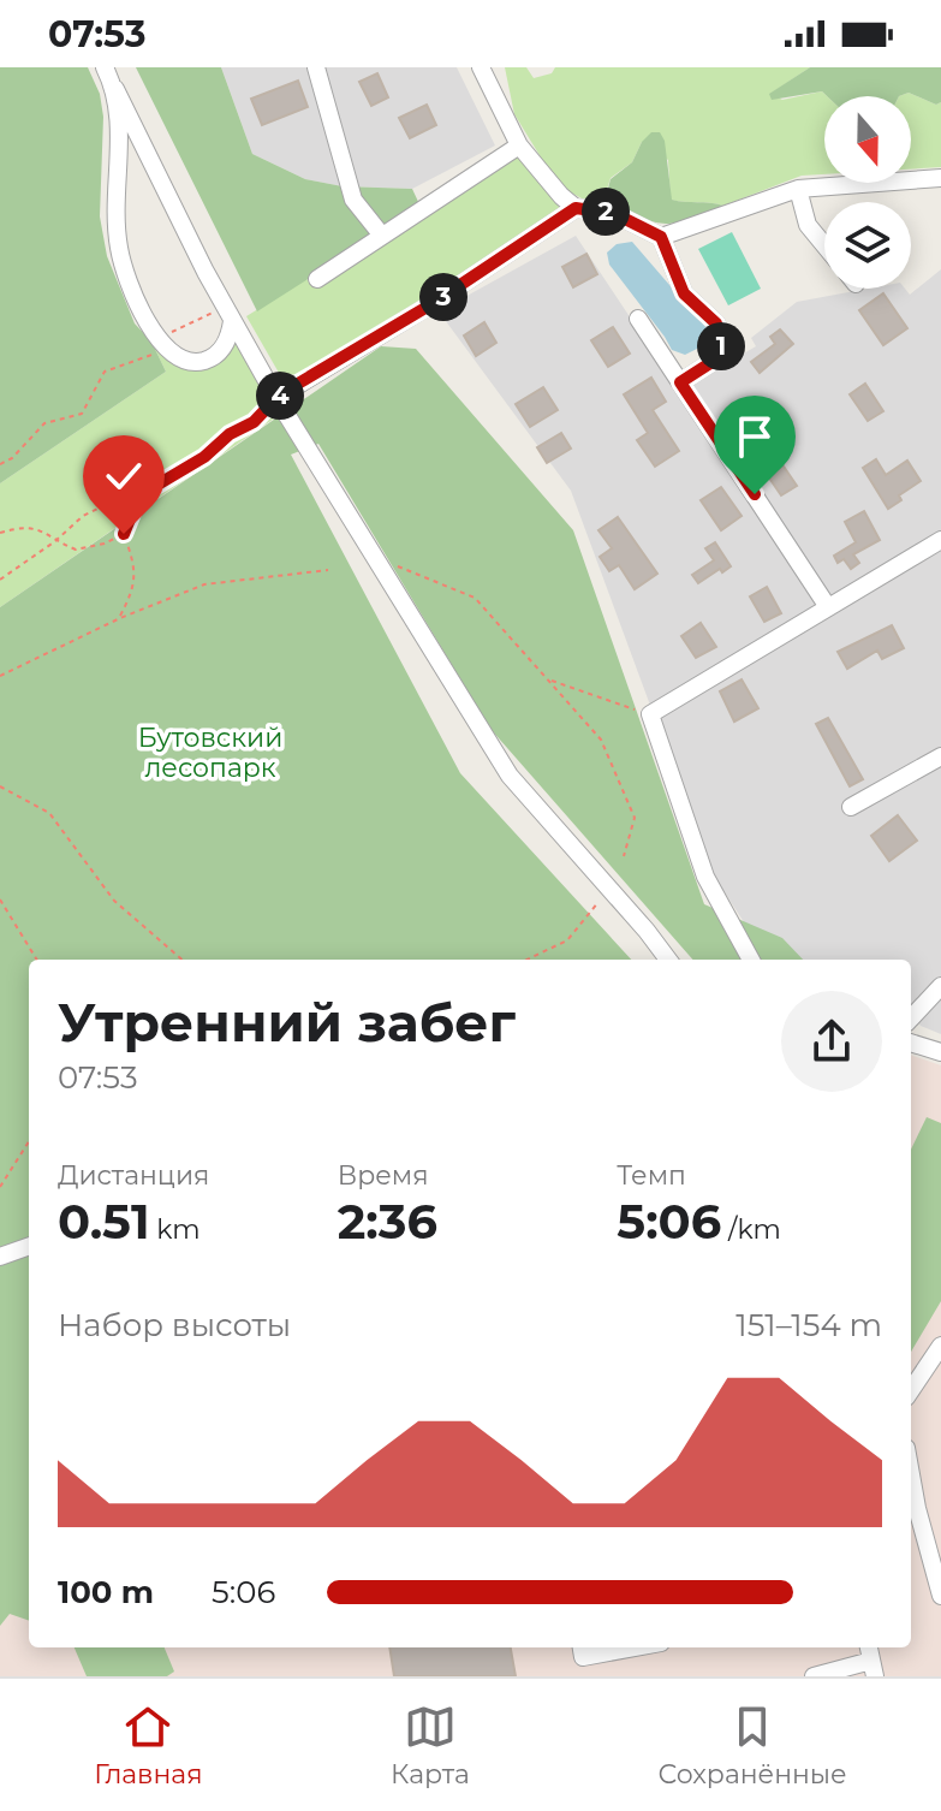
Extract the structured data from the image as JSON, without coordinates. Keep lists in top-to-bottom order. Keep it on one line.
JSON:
{"parks":["Бутовский лесопарк"],"north":"bottom","page":{"status":"07:53","pins":["2","3","1","4"],"heading":["Утренний забег","07:53"],"stats":[["Дистанция","0.51 km"],["Время","2:36"],["Темп","5:06 /km"]],"chart":["Набор высоты","151–154 m"],"list":[{"name":"100 m","note":"5:06"}],"tabs":["Главная","Карта","Сохранённые"]}}
